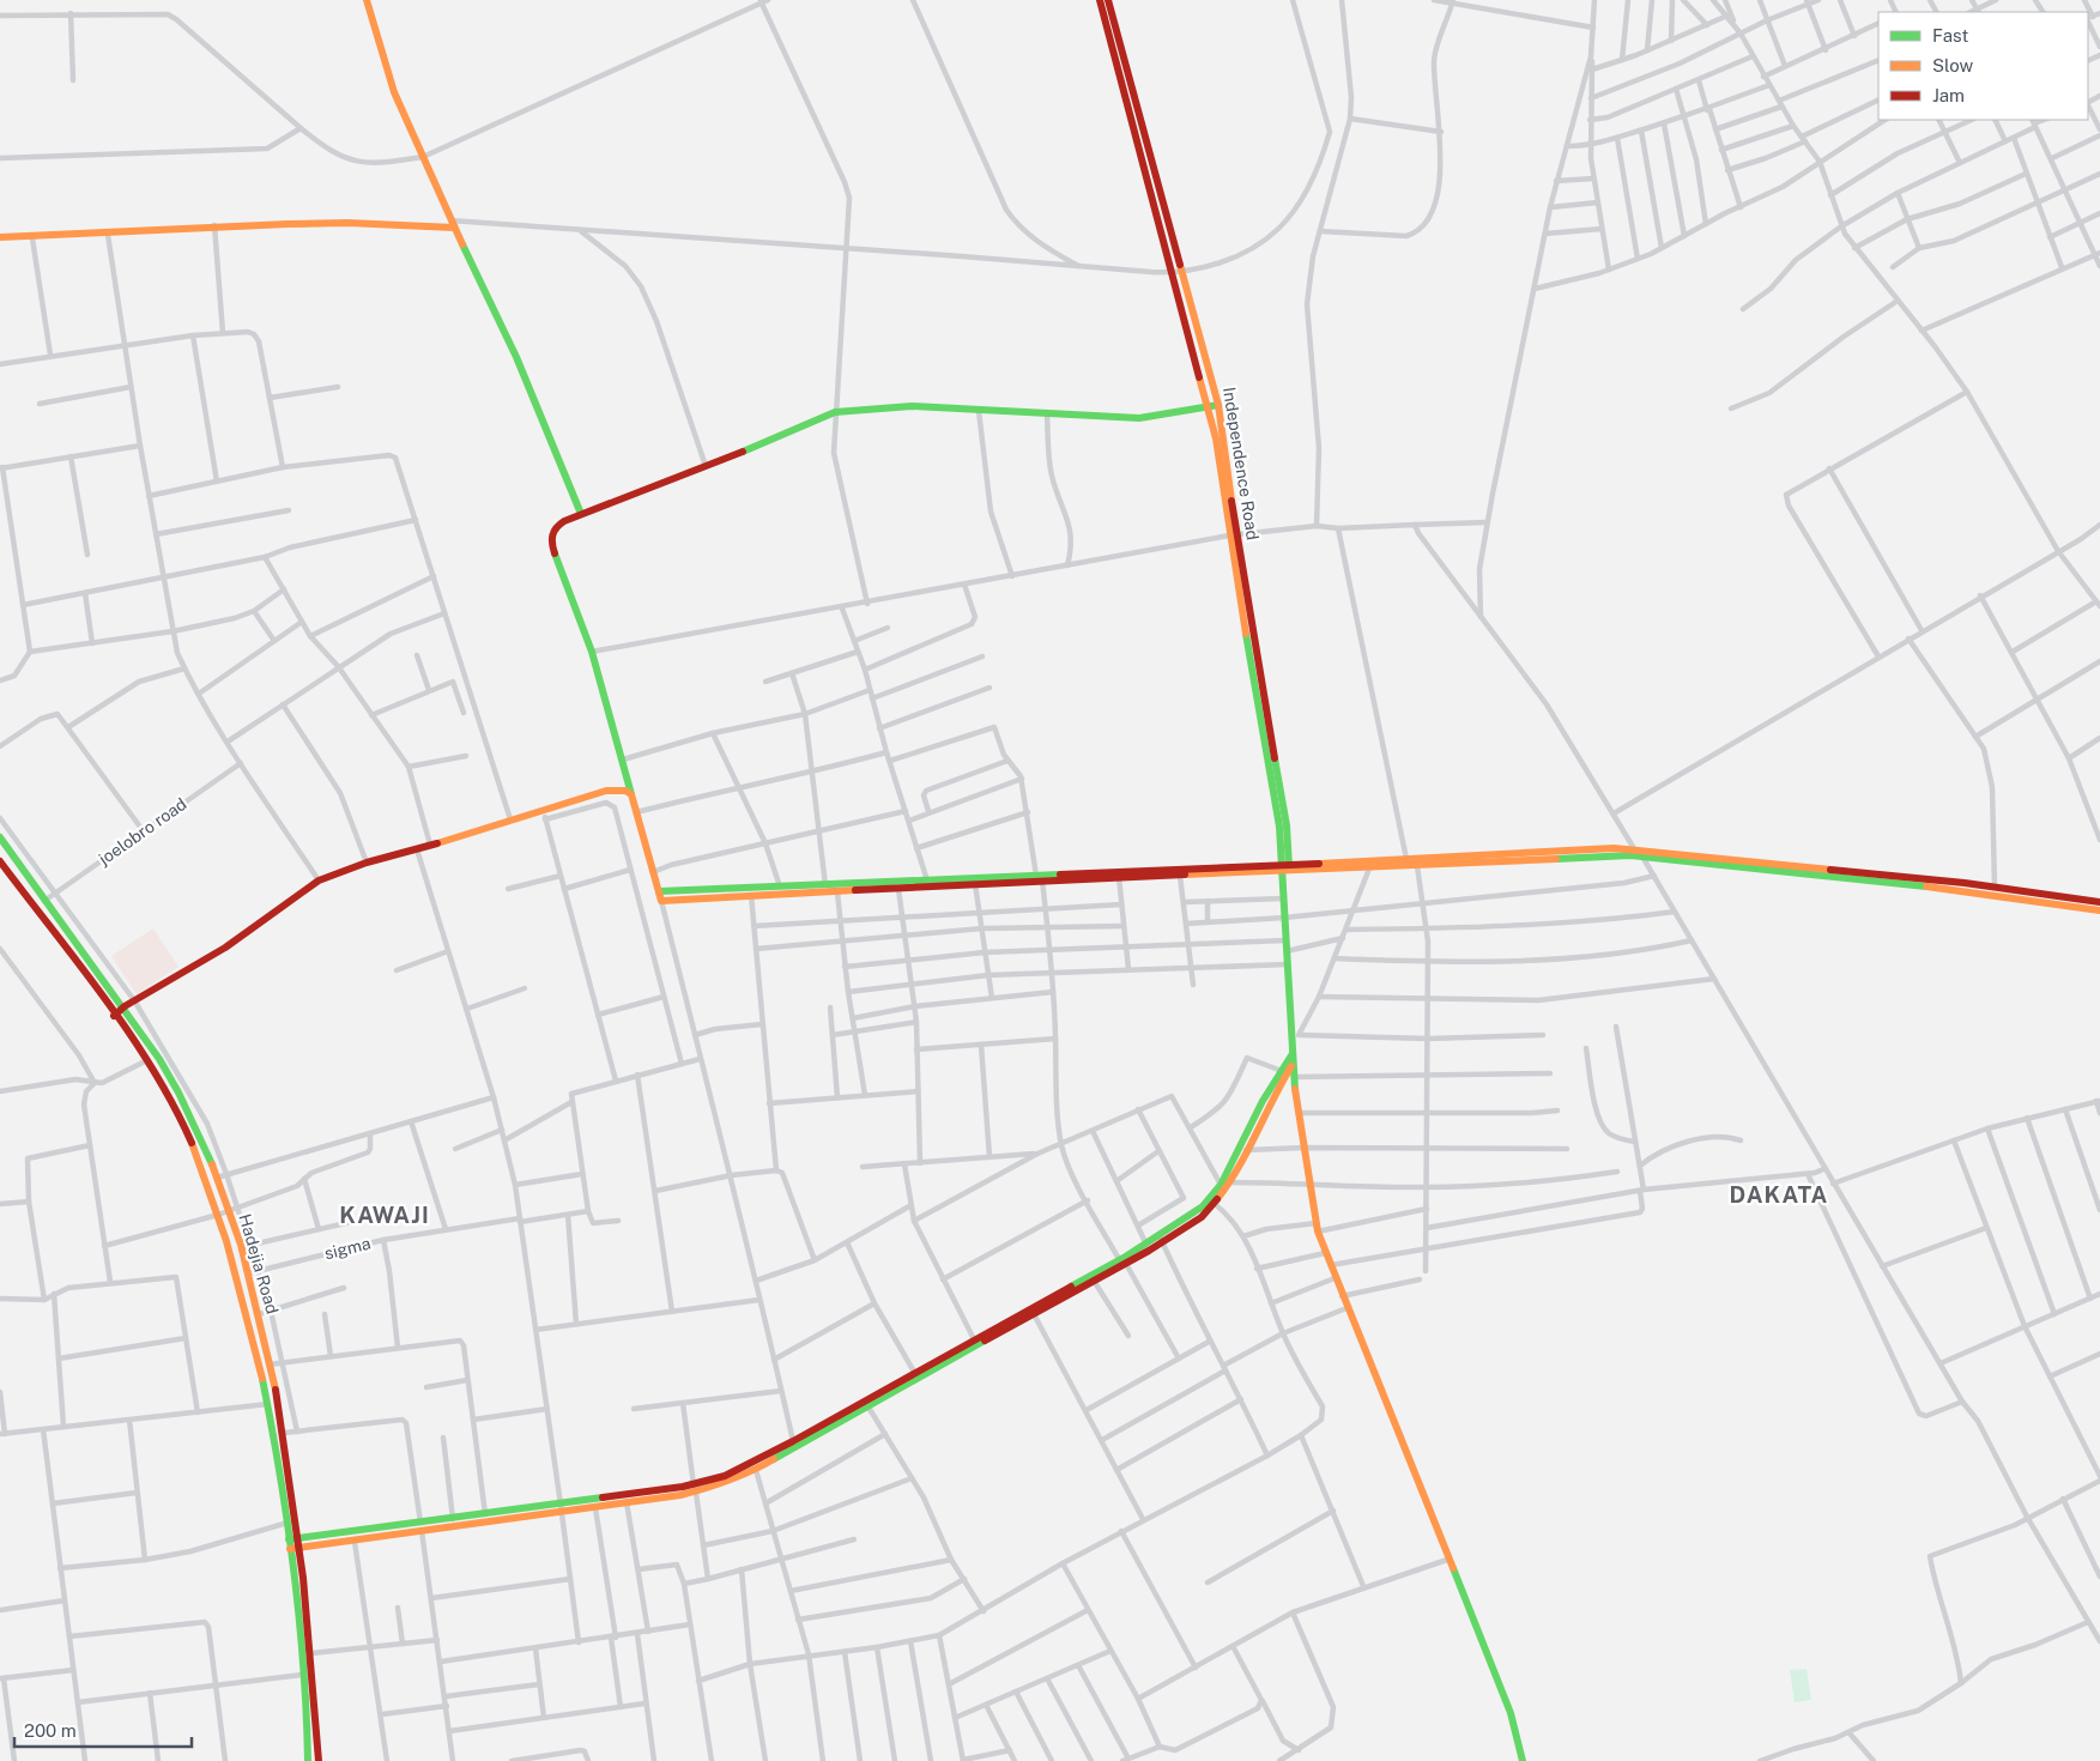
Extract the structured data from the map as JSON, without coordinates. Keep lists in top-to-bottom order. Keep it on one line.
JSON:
{"streets":{"main road":["Independence Road","Hadejia Road"],"street":["joelobro road","sigma"]},"crossings":[["joelobro road","Hadejia Road"],["sigma","Hadejia Road"]],"districts":["DAKATA","KAWAJI"],"legend":["Fast","Slow","Jam"],"scale_bar":"200 m"}
